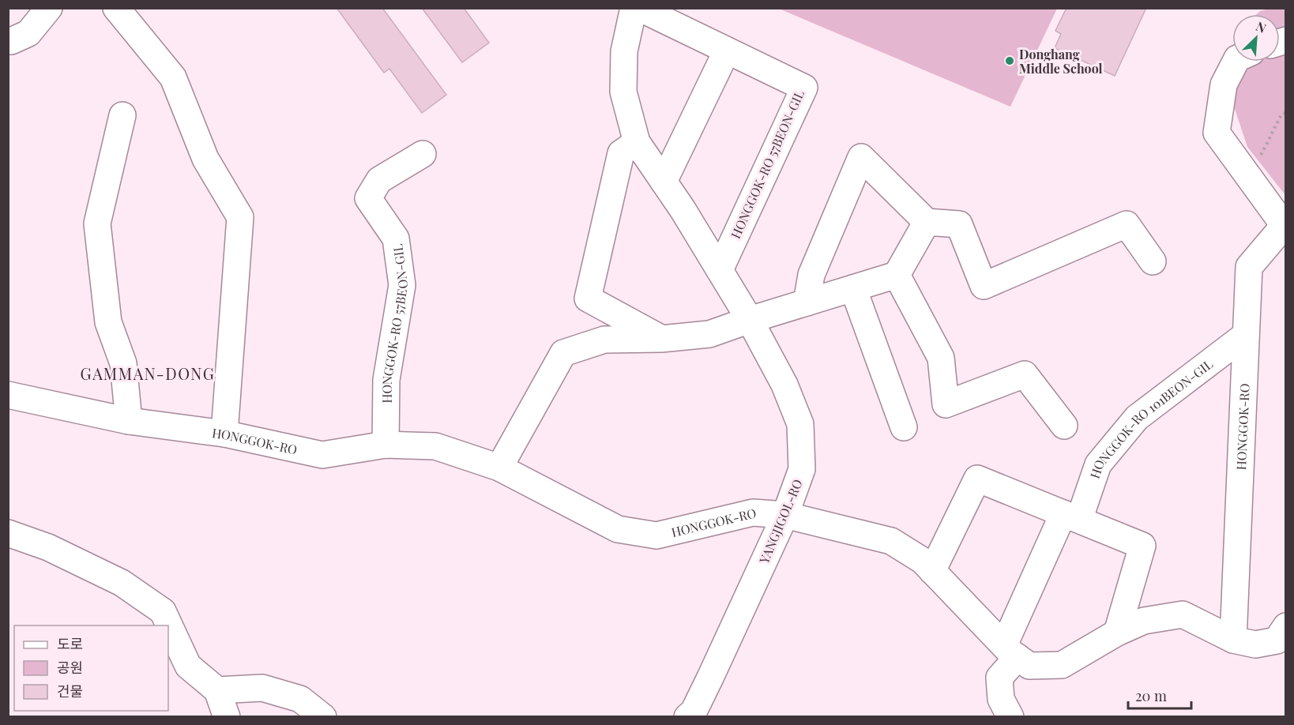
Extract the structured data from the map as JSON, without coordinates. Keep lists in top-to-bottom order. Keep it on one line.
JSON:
{"streets":{"street":["HONGGOK-RO 57BEON-GIL","HONGGOK-RO 101BEON-GIL","HONGGOK-RO","YANGJIGOL-RO"]},"crossings":[["HONGGOK-RO 57BEON-GIL","HONGGOK-RO"],["HONGGOK-RO 57BEON-GIL","YANGJIGOL-RO"],["HONGGOK-RO 101BEON-GIL","HONGGOK-RO"],["HONGGOK-RO","YANGJIGOL-RO"]],"districts":["GAMMAN-DONG"],"places":["Donghang Middle School"],"legend":["도로","공원","건물"],"scale_bar":"20 m","north":"top right"}
